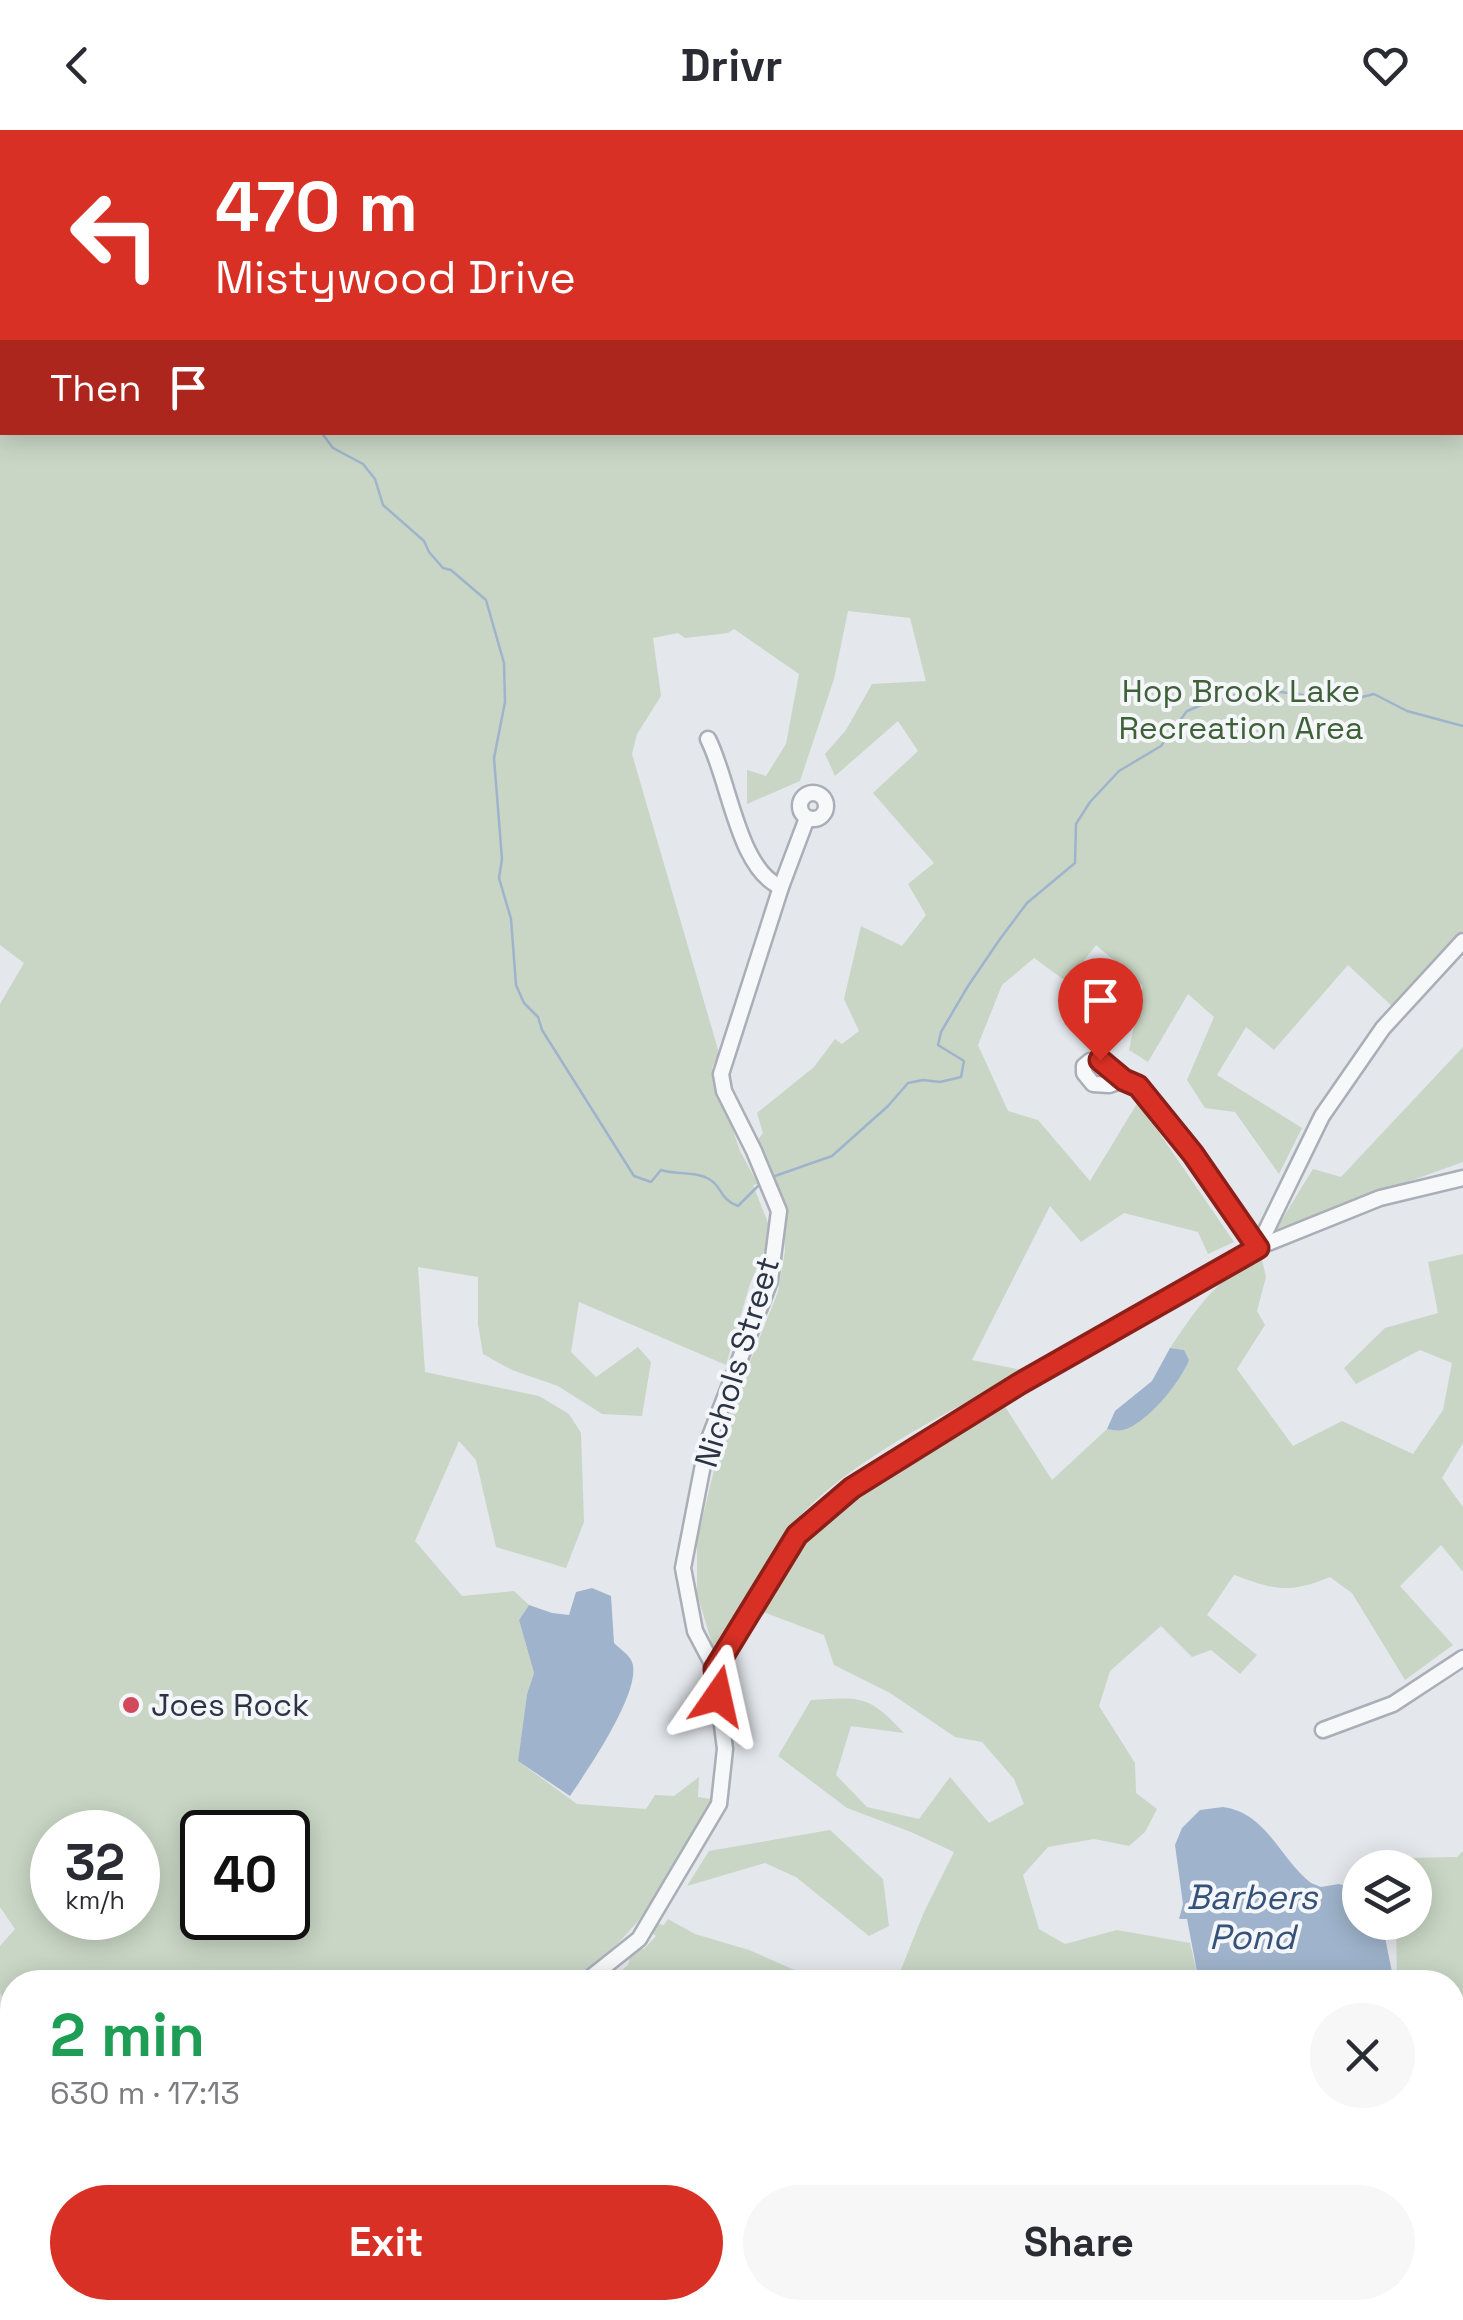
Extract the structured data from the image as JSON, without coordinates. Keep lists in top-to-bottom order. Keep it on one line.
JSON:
{"streets":{"street":["Nichols Street"]},"water":["Barbers Pond"],"parks":["Hop Brook Lake Recreation Area"],"places":["Joes Rock"],"page":{"header":"Drivr","turn":["470 m","Mistywood Drive"],"then":"Then","speed":"32 km/h","limit":"40","heading":["2 min","630 m · 17:13"],"buttons":["Exit","Share"]}}
